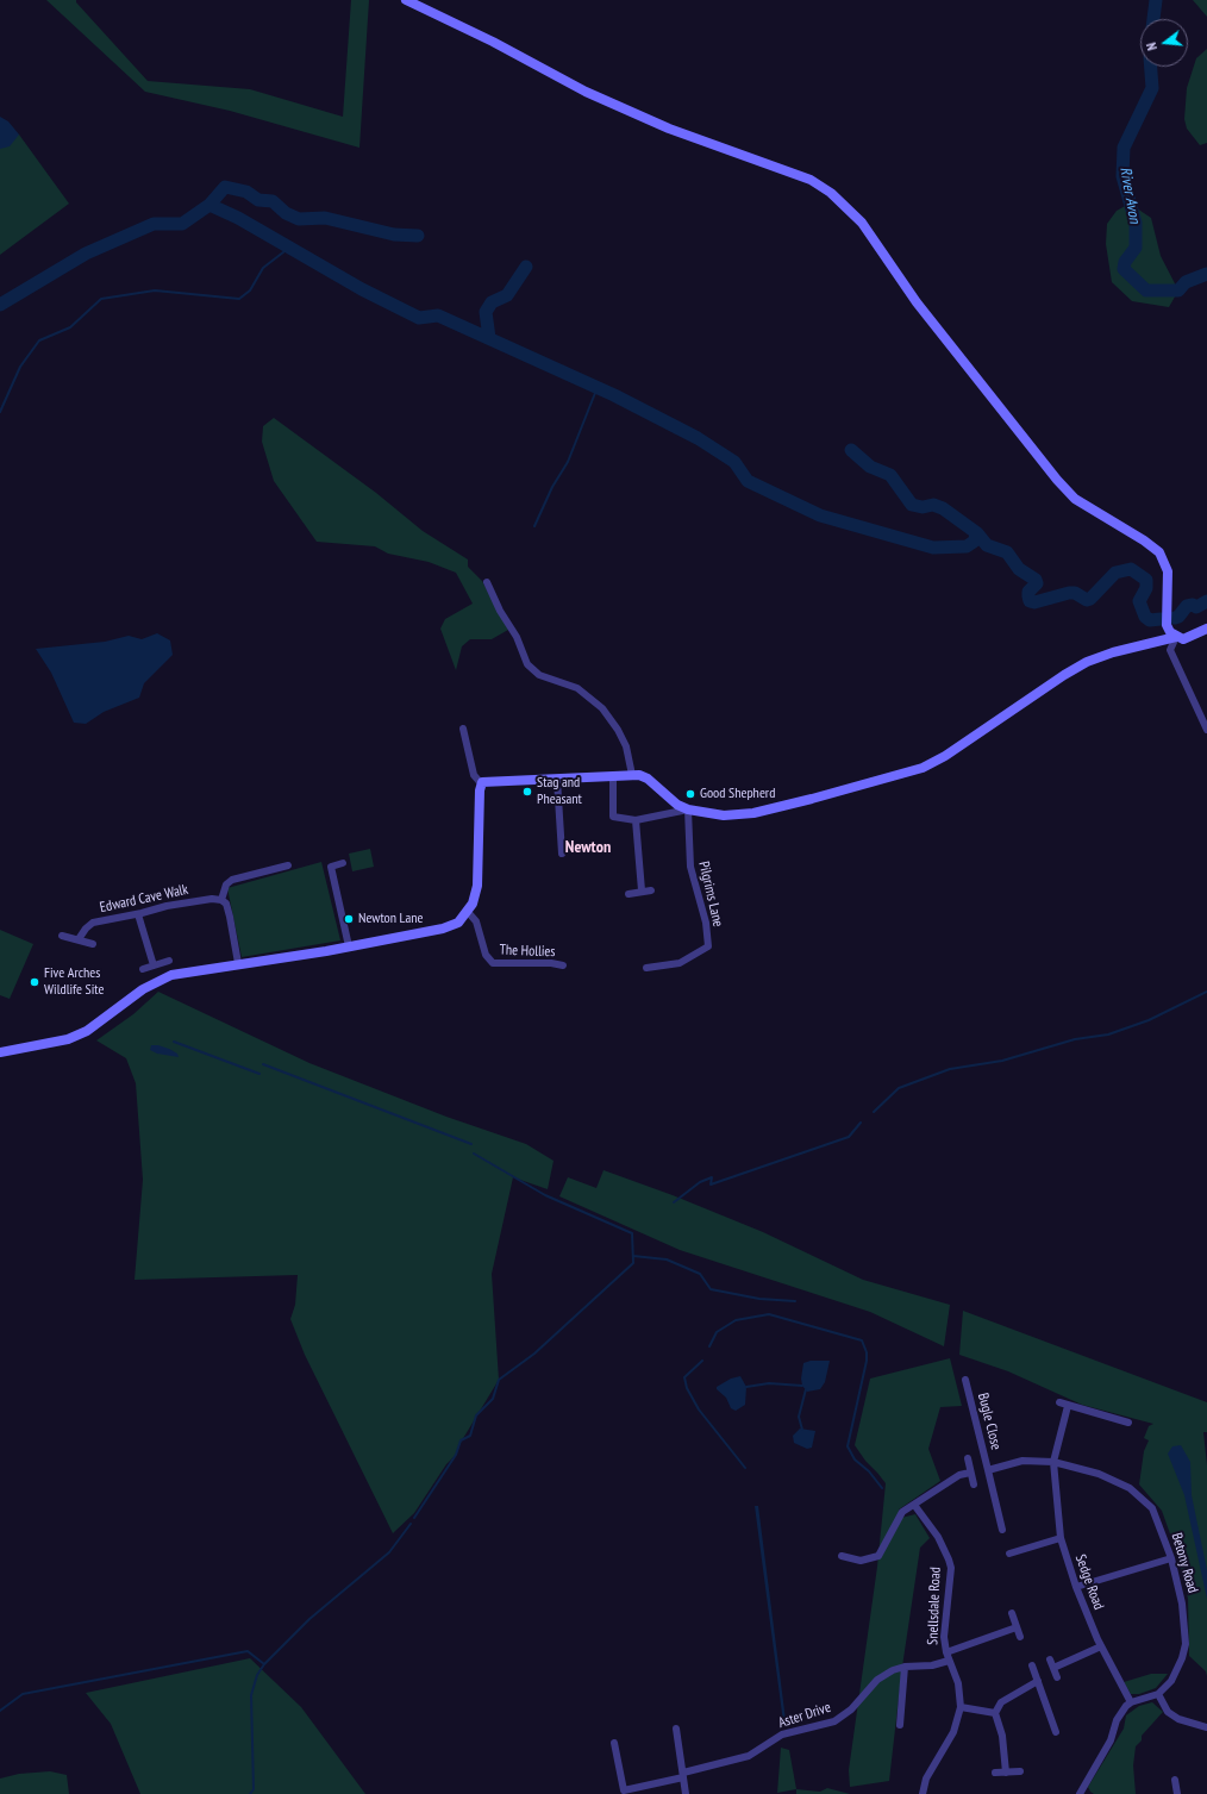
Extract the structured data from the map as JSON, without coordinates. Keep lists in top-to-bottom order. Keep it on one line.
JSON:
{"streets":{"street":["Pilgrims Lane","Edward Cave Walk","The Hollies","Bugle Close","Betony Road","Sedge Road","Snellsdale Road","Aster Drive"]},"crossings":[["Bugle Close","Betony Road"],["Bugle Close","Sedge Road"],["Betony Road","Sedge Road"],["Snellsdale Road","Aster Drive"]],"districts":["Newton"],"water":["River Avon"],"places":["Stag and Pheasant","Good Shepherd","Newton Lane","Five Arches Wildlife Site"],"north":"left"}
